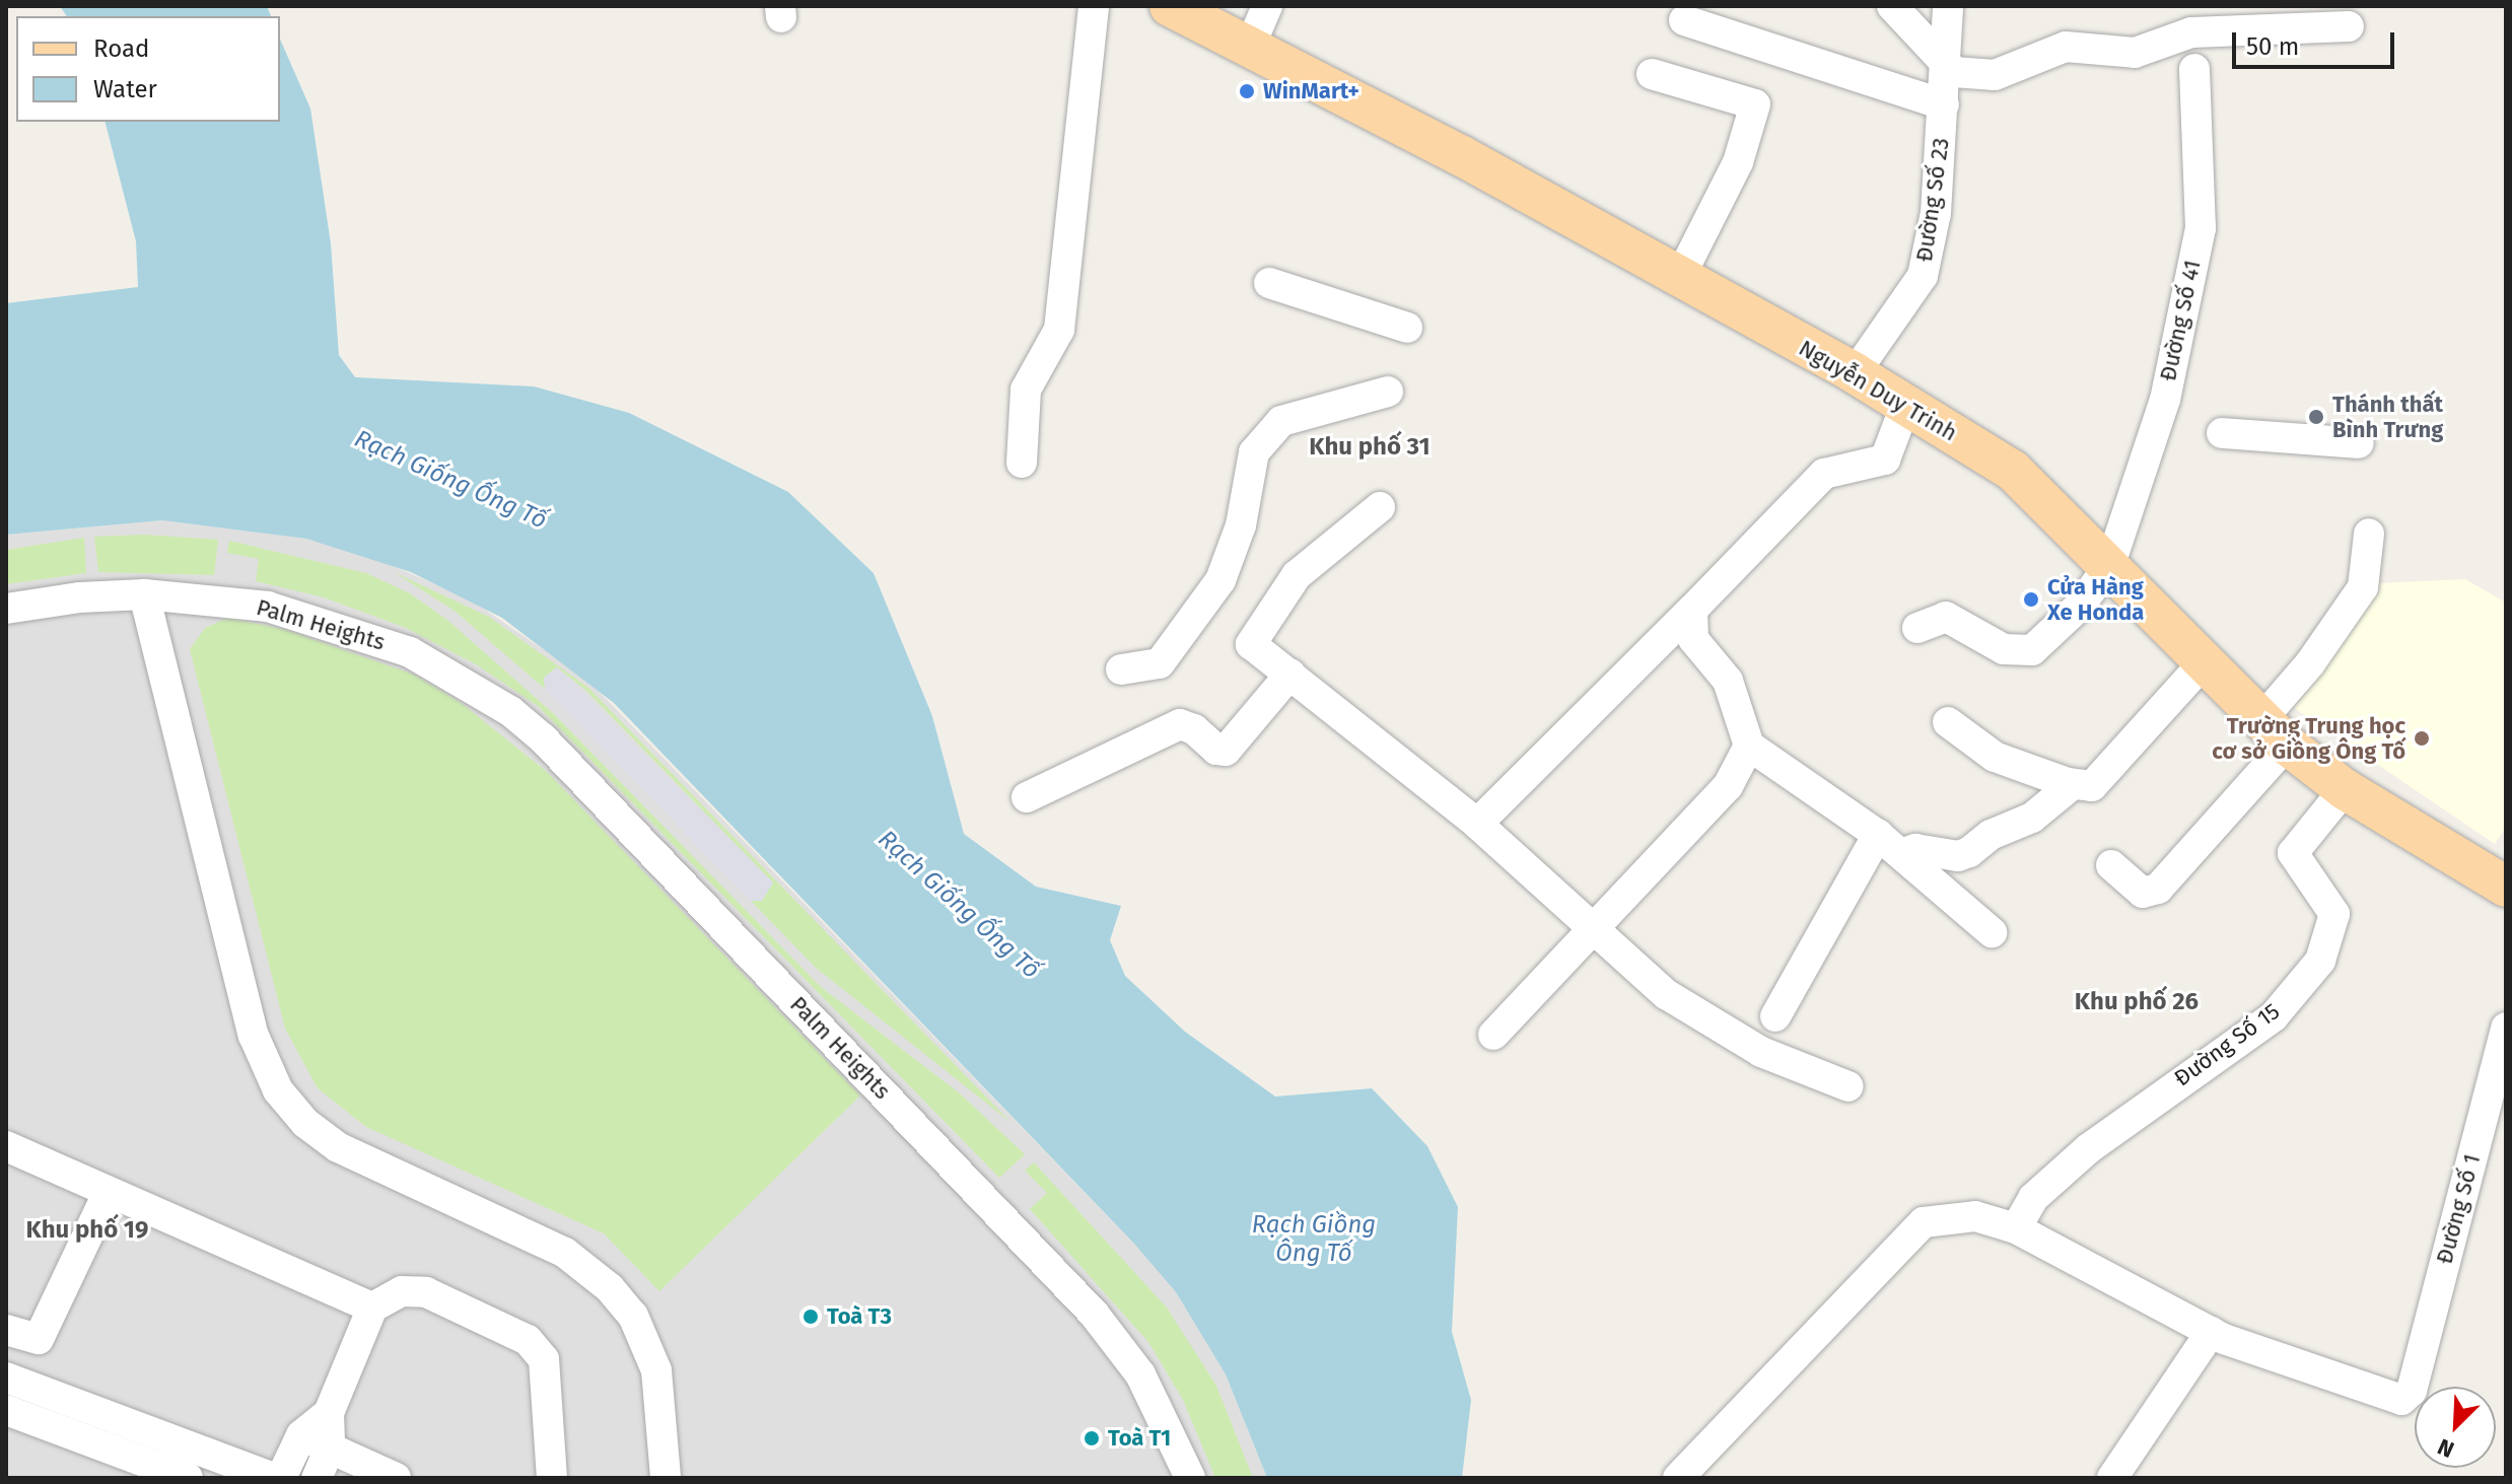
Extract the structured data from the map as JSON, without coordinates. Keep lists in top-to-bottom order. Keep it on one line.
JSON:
{"streets":{"main road":["Nguyễn Duy Trinh"],"street":["Đường Số 23","Đường Số 41","Palm Heights","Đường Số 15","Đường Số 1"]},"crossings":[["Đường Số 23","Nguyễn Duy Trinh"],["Đường Số 41","Nguyễn Duy Trinh"],["Nguyễn Duy Trinh","Đường Số 15"]],"districts":["Khu phố 31","Khu phố 26","Khu phố 19"],"water":["Rạch Giống Ống Tố","Rạch Giồng Ông Tố"],"places":["WinMart+","Thánh thất Bình Trưng","Cửa Hàng Xe Honda","Trường Trung học cơ sở Giồng Ông Tố","Toà T3","Toà T1"],"legend":["Road","Water"],"scale_bar":"50 m","north":"bottom left"}
